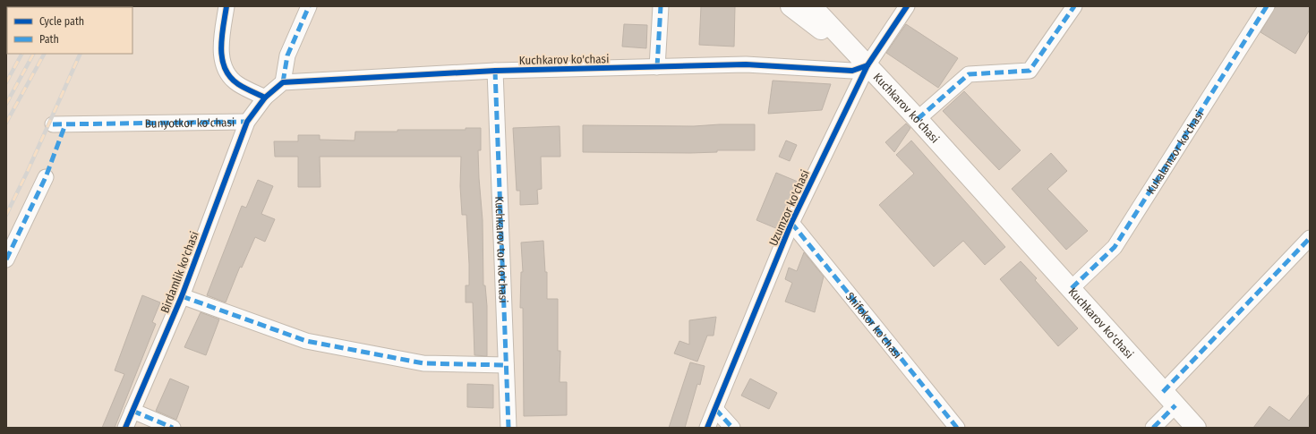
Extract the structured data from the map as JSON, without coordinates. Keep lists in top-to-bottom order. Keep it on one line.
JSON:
{"streets":{"main road":["Kuchkarov ko'chasi"],"street":["Bunyotkor ko'chasi","Kukalamzor ko'chasi","Uzumzor ko'chasi","Kuchkarov tor ko'chasi","Birdamlik ko'chasi","Shifokor ko'chasi"]},"crossings":[["Kuchkarov ko'chasi","Kukalamzor ko'chasi"],["Kuchkarov ko'chasi","Uzumzor ko'chasi"],["Kuchkarov ko'chasi","Kuchkarov tor ko'chasi"],["Bunyotkor ko'chasi","Birdamlik ko'chasi"],["Uzumzor ko'chasi","Shifokor ko'chasi"]],"legend":["Cycle path","Path"]}
